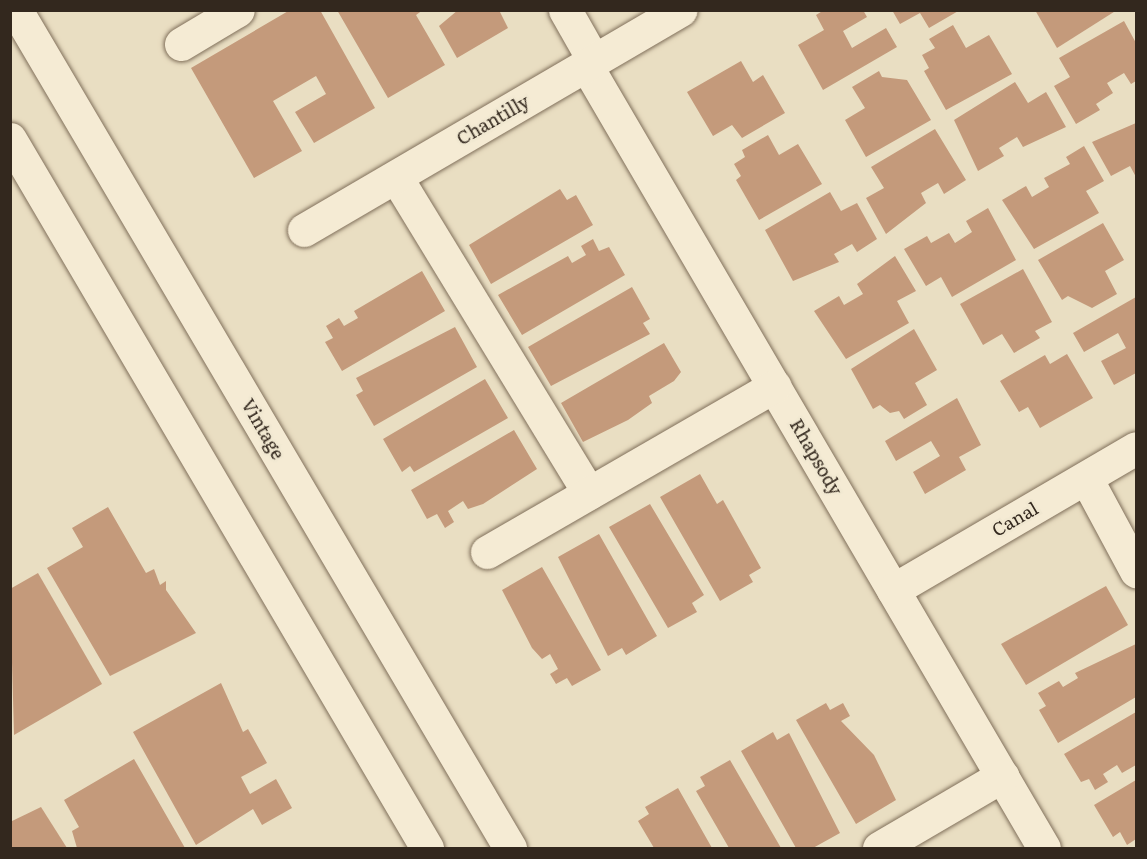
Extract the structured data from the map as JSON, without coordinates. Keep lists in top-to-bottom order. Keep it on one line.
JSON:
{"streets":{"street":["Chantilly","Vintage","Rhapsody","Canal"]},"crossings":[["Chantilly","Rhapsody"],["Rhapsody","Canal"]]}
